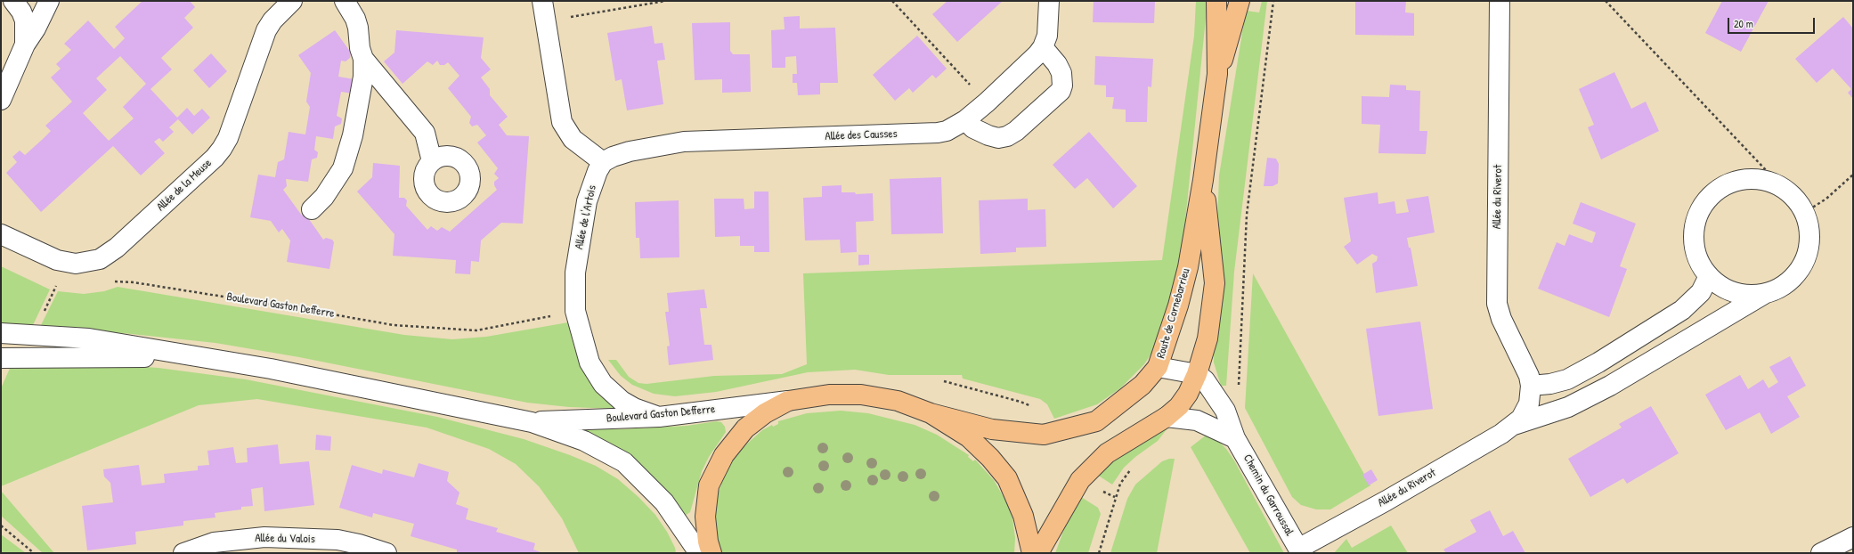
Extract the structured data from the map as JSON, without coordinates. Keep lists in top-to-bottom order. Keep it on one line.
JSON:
{"streets":{"main road":["Route de Cornebarrieu"],"street":["Allée des Causses","Allée de la Meuse","Allée du Riverot","Allée de l'Artois","Boulevard Gaston Defferre","Chemin du Garroussal","Allée du Valois"]},"crossings":[["Allée des Causses","Allée de l'Artois"],["Allée du Riverot","Chemin du Garroussal"],["Allée de l'Artois","Boulevard Gaston Defferre"],["Route de Cornebarrieu","Chemin du Garroussal"]],"scale_bar":"20 m"}
